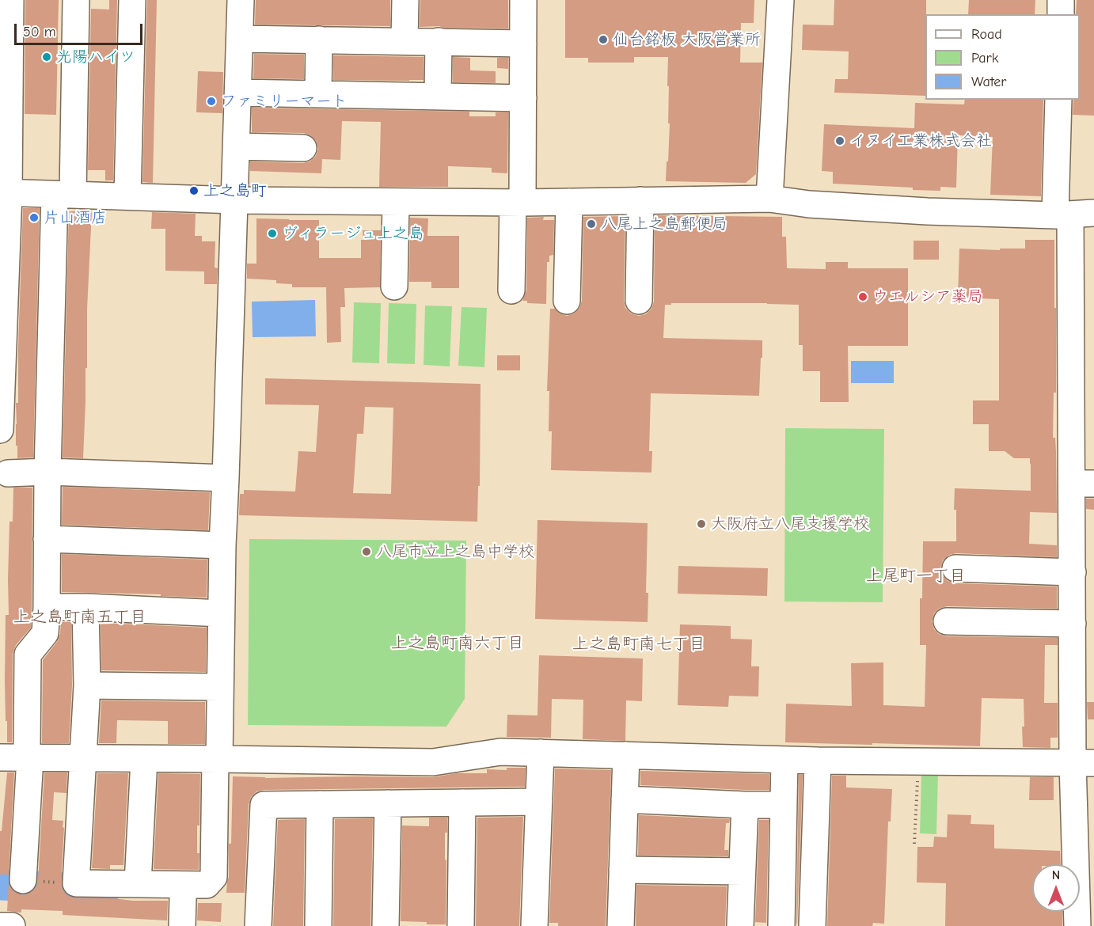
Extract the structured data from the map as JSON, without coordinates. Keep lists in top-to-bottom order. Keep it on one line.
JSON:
{"districts":["上尾町一丁目","上之島町南五丁目","上之島町南六丁目","上之島町南七丁目"],"places":["仙台銘板 大阪営業所","光陽ハイツ","ファミリーマート","イヌイ工業株式会社","上之島町","片山酒店","八尾上之島郵便局","ヴィラージュ上之島","ウエルシア薬局","大阪府立八尾支援学校","八尾市立上之島中学校"],"legend":["Road","Park","Water"],"scale_bar":"50 m","north":"top"}
